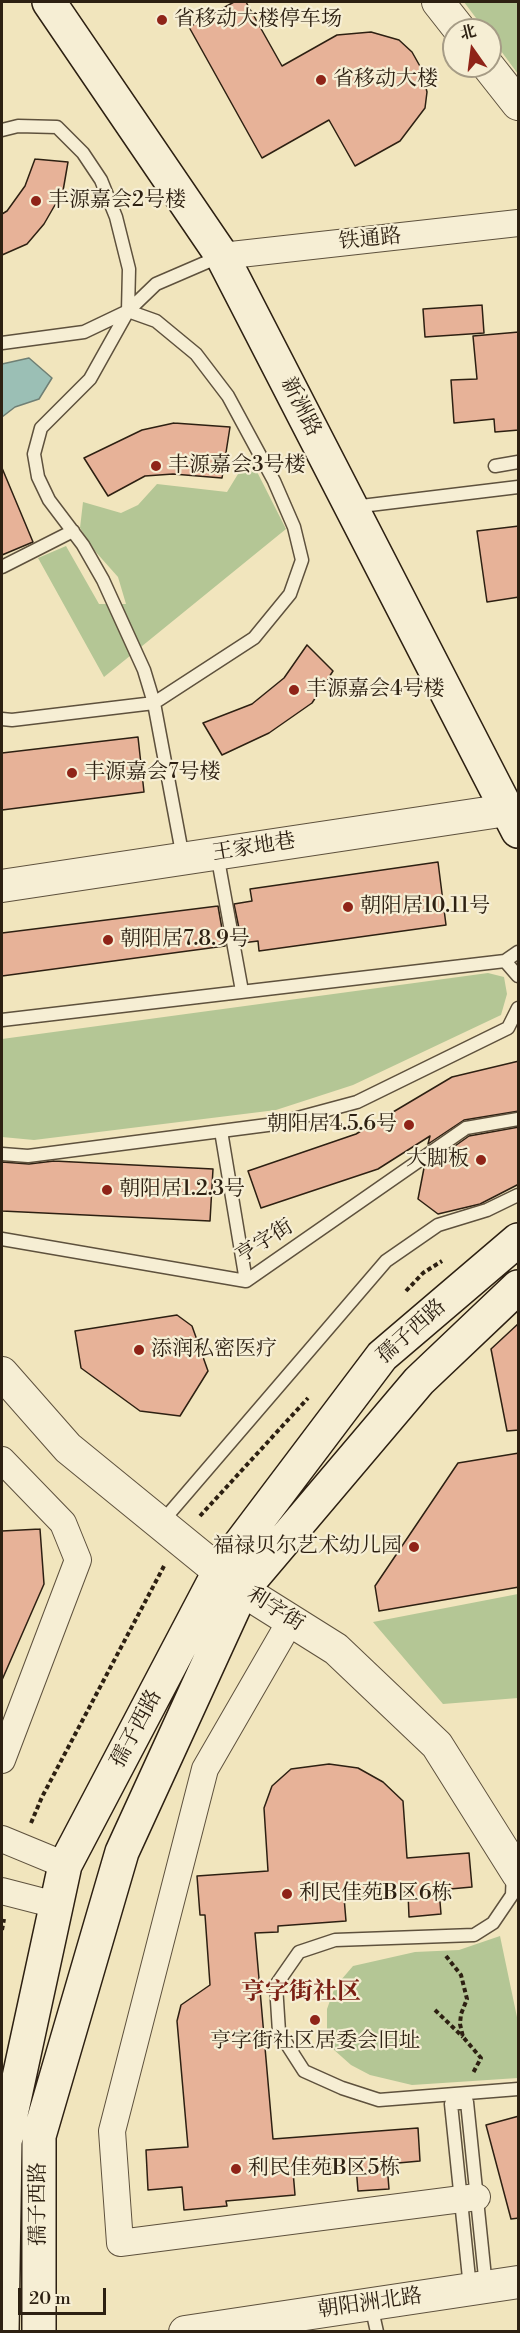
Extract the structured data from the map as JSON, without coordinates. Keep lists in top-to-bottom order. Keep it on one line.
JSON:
{"streets":{"main road":["新洲路","孺子西路"],"street":["铁通路","王家地巷","利字街","朝阳洲北路"],"lane":["亨字街"]},"crossings":[["铁通路","新洲路"],["新洲路","王家地巷"],["孺子西路","利字街"]],"districts":["亨字街社区"],"places":["省移动大楼停车场","省移动大楼","丰源嘉会2号楼","丰源嘉会3号楼","丰源嘉会4号楼","丰源嘉会7号楼","朝阳居10.11号","朝阳居7.8.9号","朝阳居4.5.6号","大脚板","朝阳居1.2.3号","添润私密医疗","福禄贝尔艺术幼儿园","利民佳苑B区6栋","亨字街社区居委会旧址","利民佳苑B区5栋"],"scale_bar":"20 m","north":"top"}
